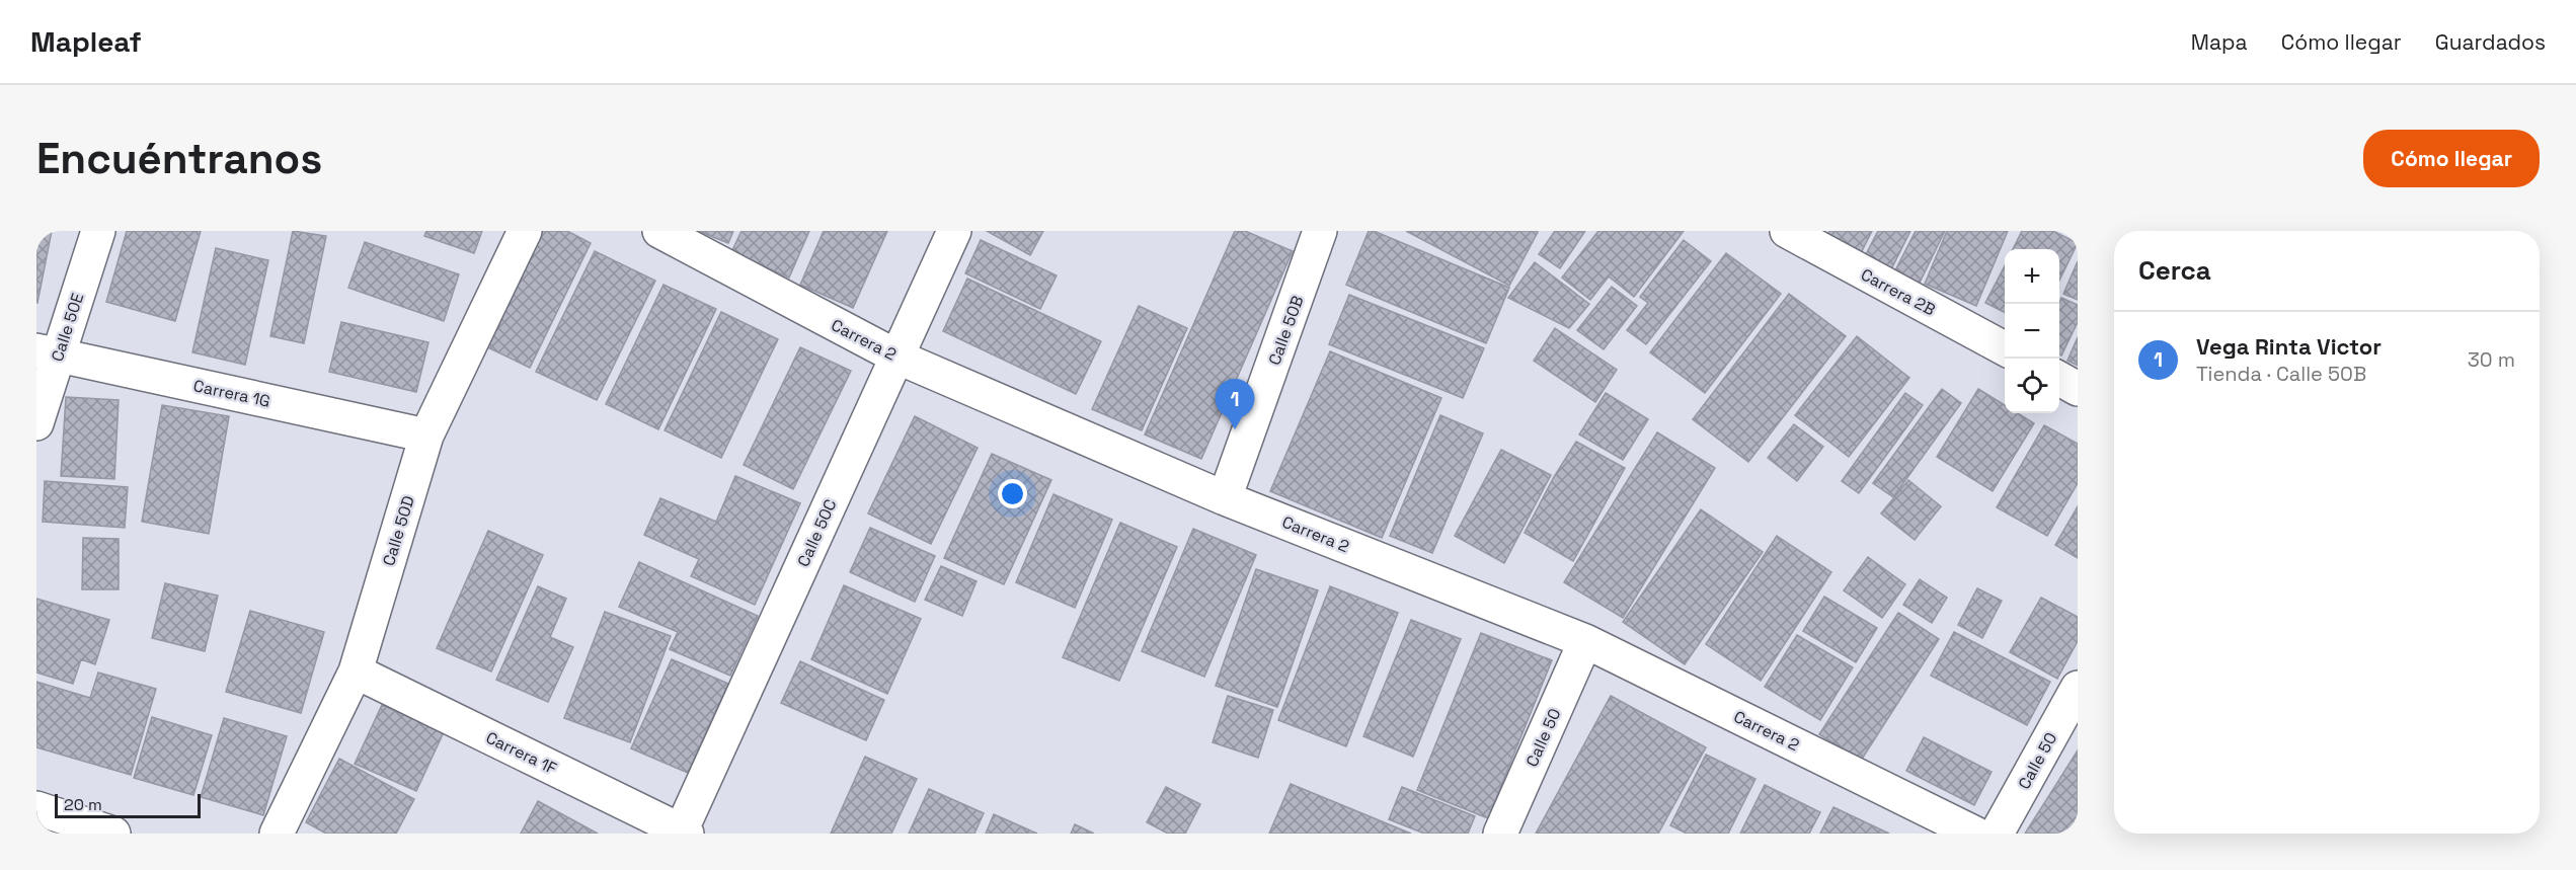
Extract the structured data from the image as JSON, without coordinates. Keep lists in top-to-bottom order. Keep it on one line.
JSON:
{"streets":{"street":["Carrera 2B","Calle 50E","Calle 50B","Carrera 2","Carrera 1G","Calle 50D","Calle 50C","Calle 50","Carrera 1F"]},"crossings":[["Calle 50E","Carrera 1G"],["Calle 50B","Carrera 2"],["Carrera 2","Calle 50C"],["Carrera 2","Calle 50"],["Carrera 1G","Calle 50D"],["Calle 50D","Carrera 1F"],["Calle 50C","Carrera 1F"]],"scale_bar":"20 m","page":{"header":"Mapleaf","nav":["Mapa","Cómo llegar","Guardados"],"buttons":"Cómo llegar","title":"Encuéntranos","heading":"Cerca","map_buttons":["+","−"],"list":[{"mark":"1","name":"Vega Rinta Victor","note":"Tienda · Calle 50B","value":"30 m"}],"pins":"1","scale":"20 m"}}
